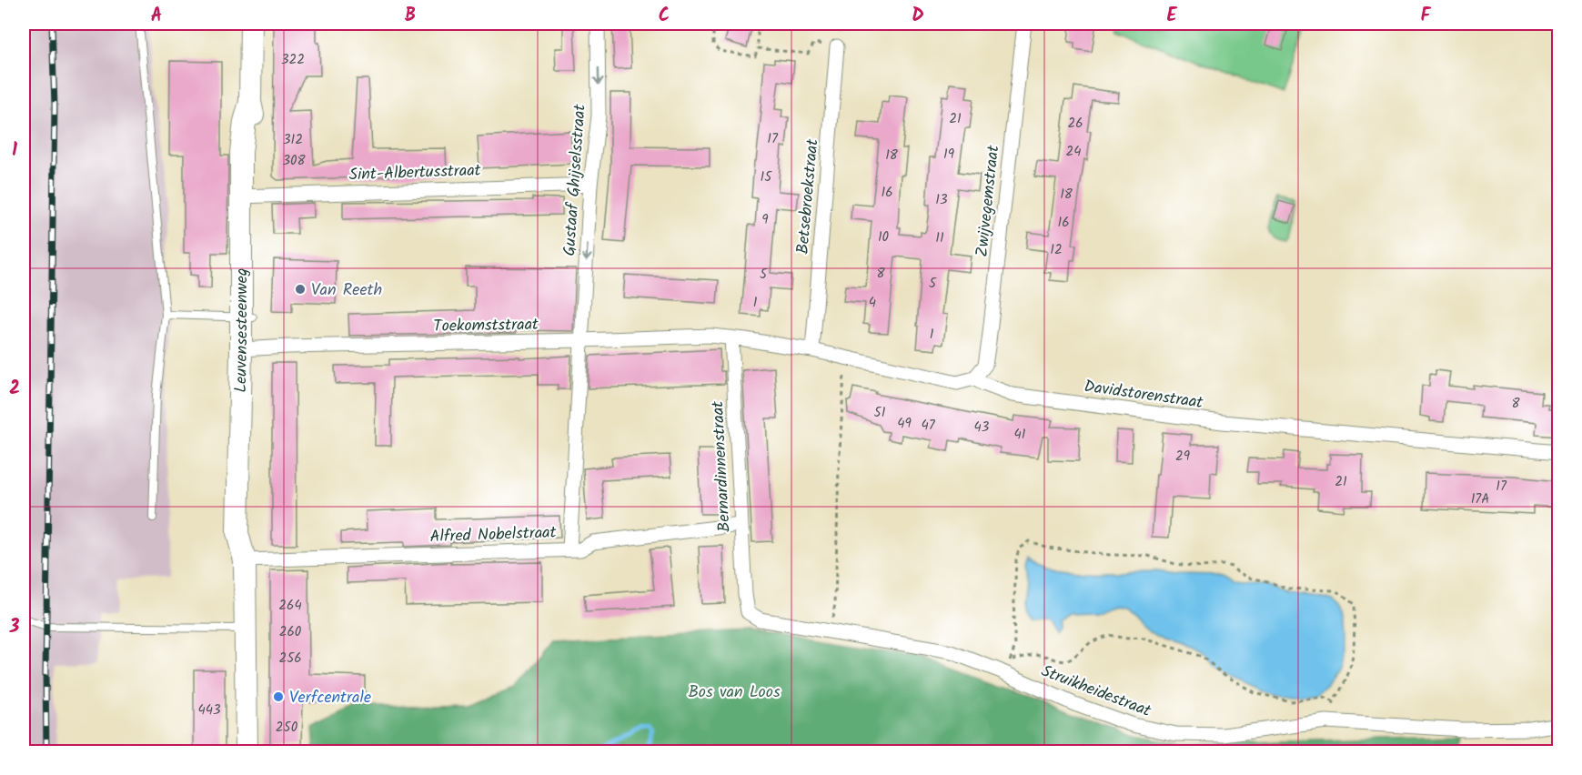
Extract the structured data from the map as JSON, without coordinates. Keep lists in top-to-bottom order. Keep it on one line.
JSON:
{"streets":{"main road":["Leuvensesteenweg"],"street":["Sint-Albertusstraat","Gustaaf Ghijselsstraat","Betsebroekstraat","Zwijvegemstraat","Toekomststraat","Davidstorenstraat","Bernardinnenstraat","Alfred Nobelstraat","Struikheidestraat"]},"crossings":[["Sint-Albertusstraat","Gustaaf Ghijselsstraat"],["Sint-Albertusstraat","Leuvensesteenweg"],["Gustaaf Ghijselsstraat","Toekomststraat"],["Gustaaf Ghijselsstraat","Alfred Nobelstraat"],["Betsebroekstraat","Davidstorenstraat"],["Zwijvegemstraat","Davidstorenstraat"],["Toekomststraat","Leuvensesteenweg"],["Toekomststraat","Davidstorenstraat"],["Toekomststraat","Bernardinnenstraat"],["Leuvensesteenweg","Alfred Nobelstraat"],["Davidstorenstraat","Bernardinnenstraat"],["Bernardinnenstraat","Alfred Nobelstraat"],["Bernardinnenstraat","Struikheidestraat"]],"one_way":["Gustaaf Ghijselsstraat"],"parks":["Bos van Loos"],"places":["Van Reeth","Verfcentrale"],"house_numbers":["322","21","26","17","312","24","19","18","308","15","16","18","13","9","16","10","11","12","8","5","5","1","4","1","8","51","49","47","43","41","29","21","17","17A","264","260","256","443","250"],"grid":{"columns":["A","B","C","D","E","F"],"rows":["1","2","3"]}}
